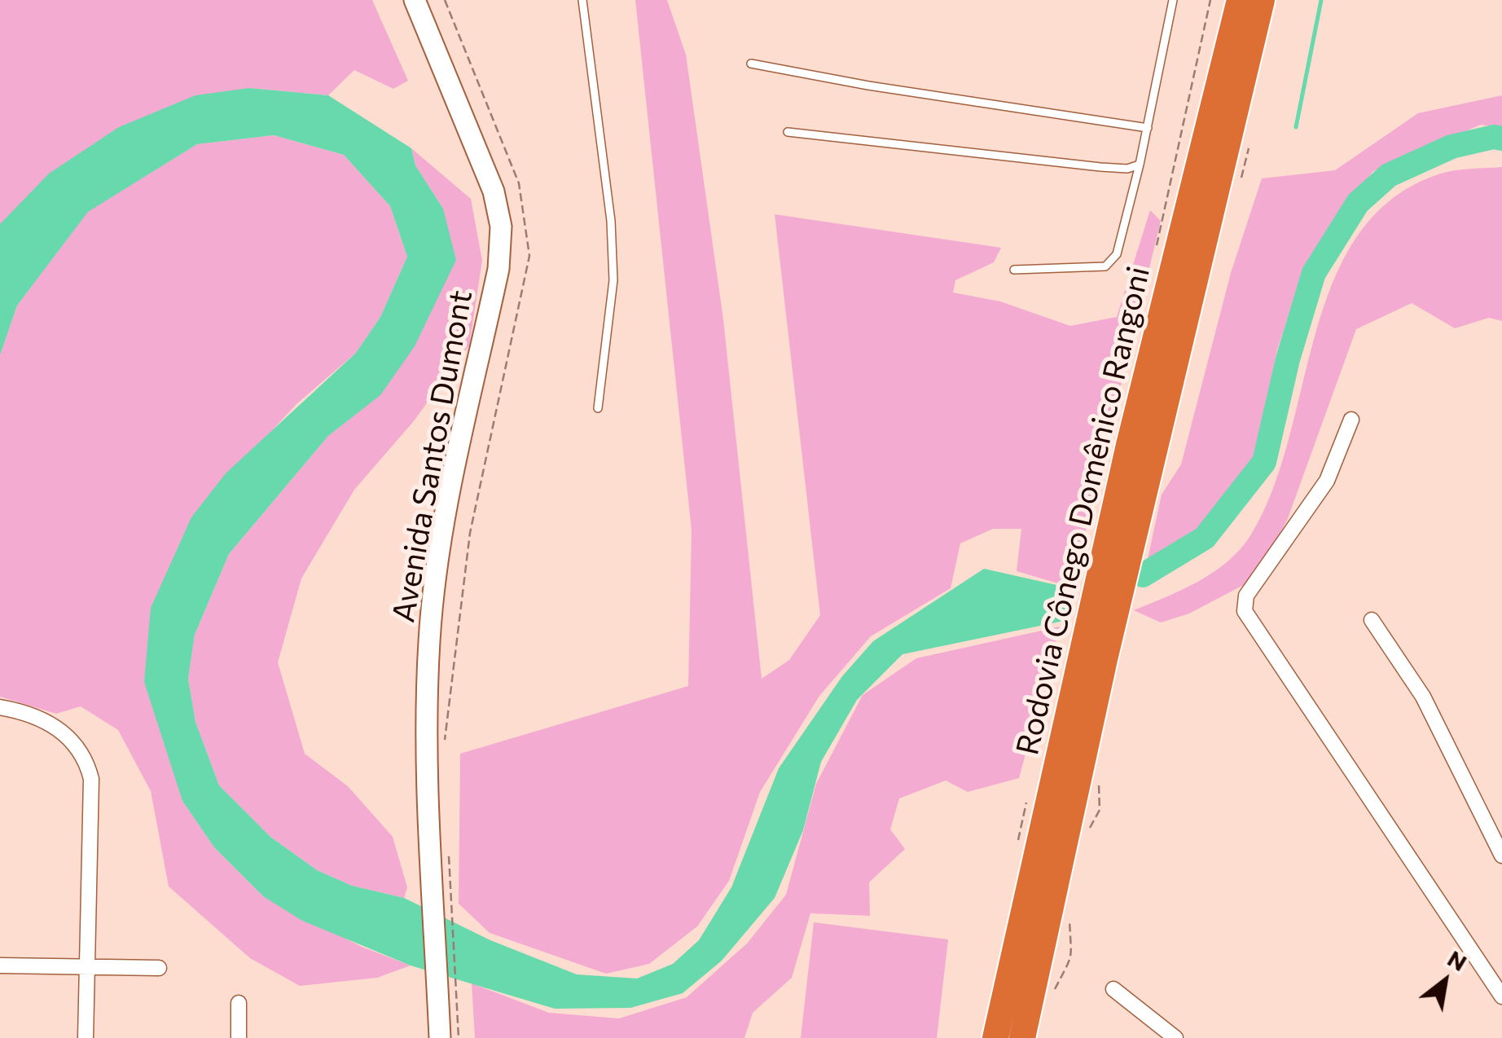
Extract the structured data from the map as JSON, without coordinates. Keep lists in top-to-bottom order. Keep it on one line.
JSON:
{"streets":{"highway":["Rodovia Cônego Domênico Rangoni"],"main road":["Avenida Santos Dumont"]},"north":"top right"}
